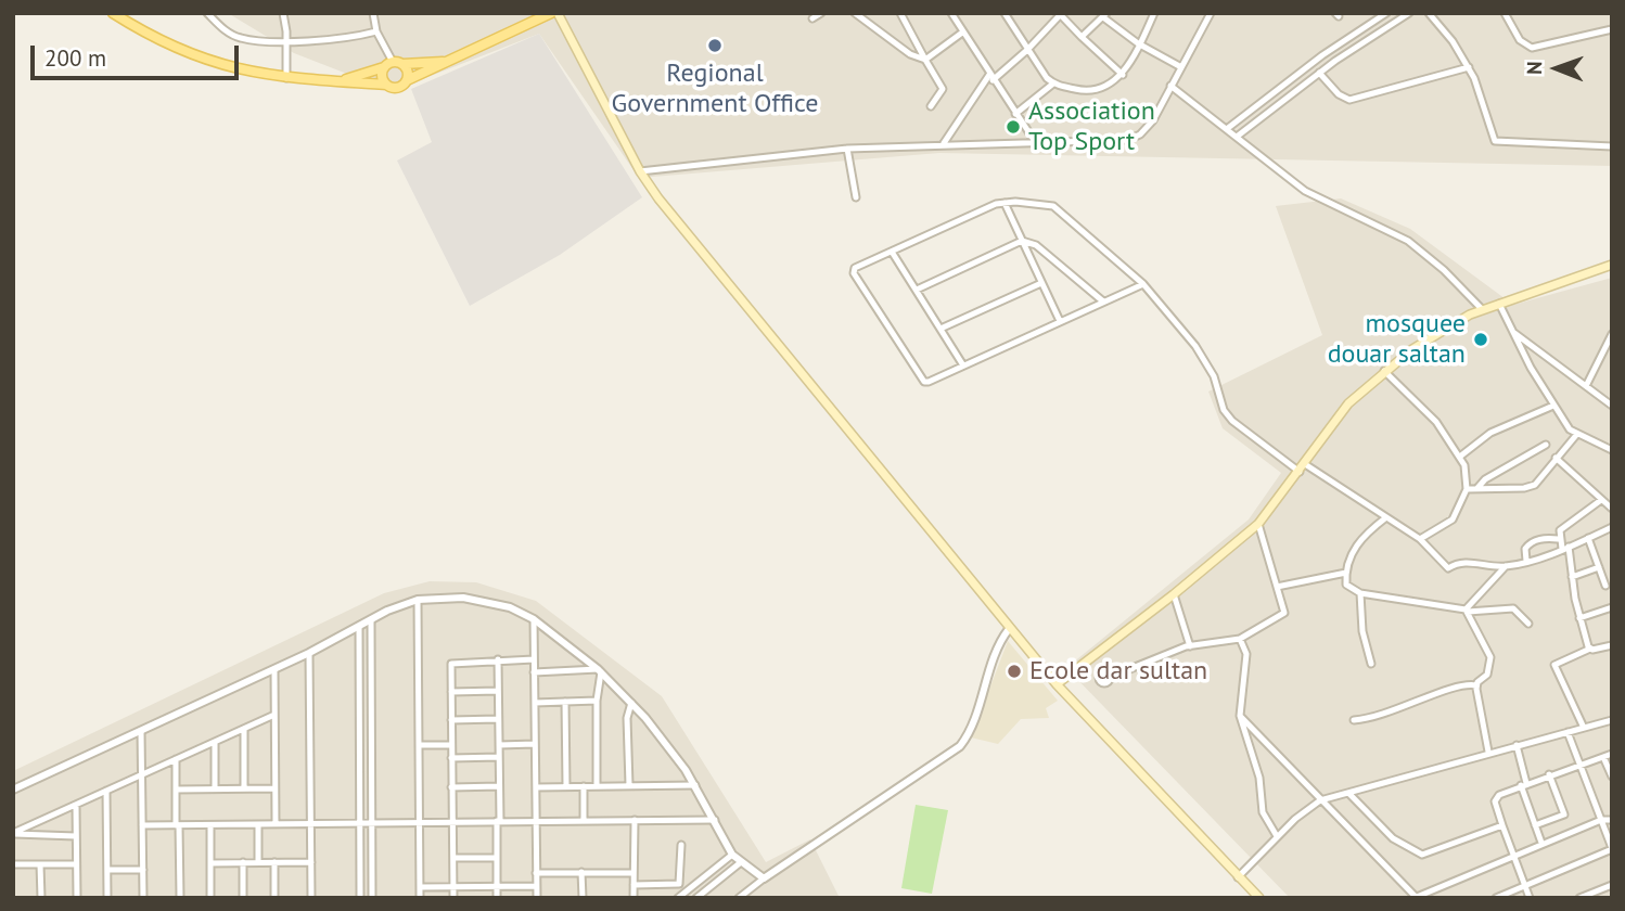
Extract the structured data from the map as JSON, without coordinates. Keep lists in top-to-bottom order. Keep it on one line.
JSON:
{"places":["Regional Government Office","Association Top Sport","mosquee douar saltan","Ecole dar sultan"],"scale_bar":"200 m","north":"left"}
